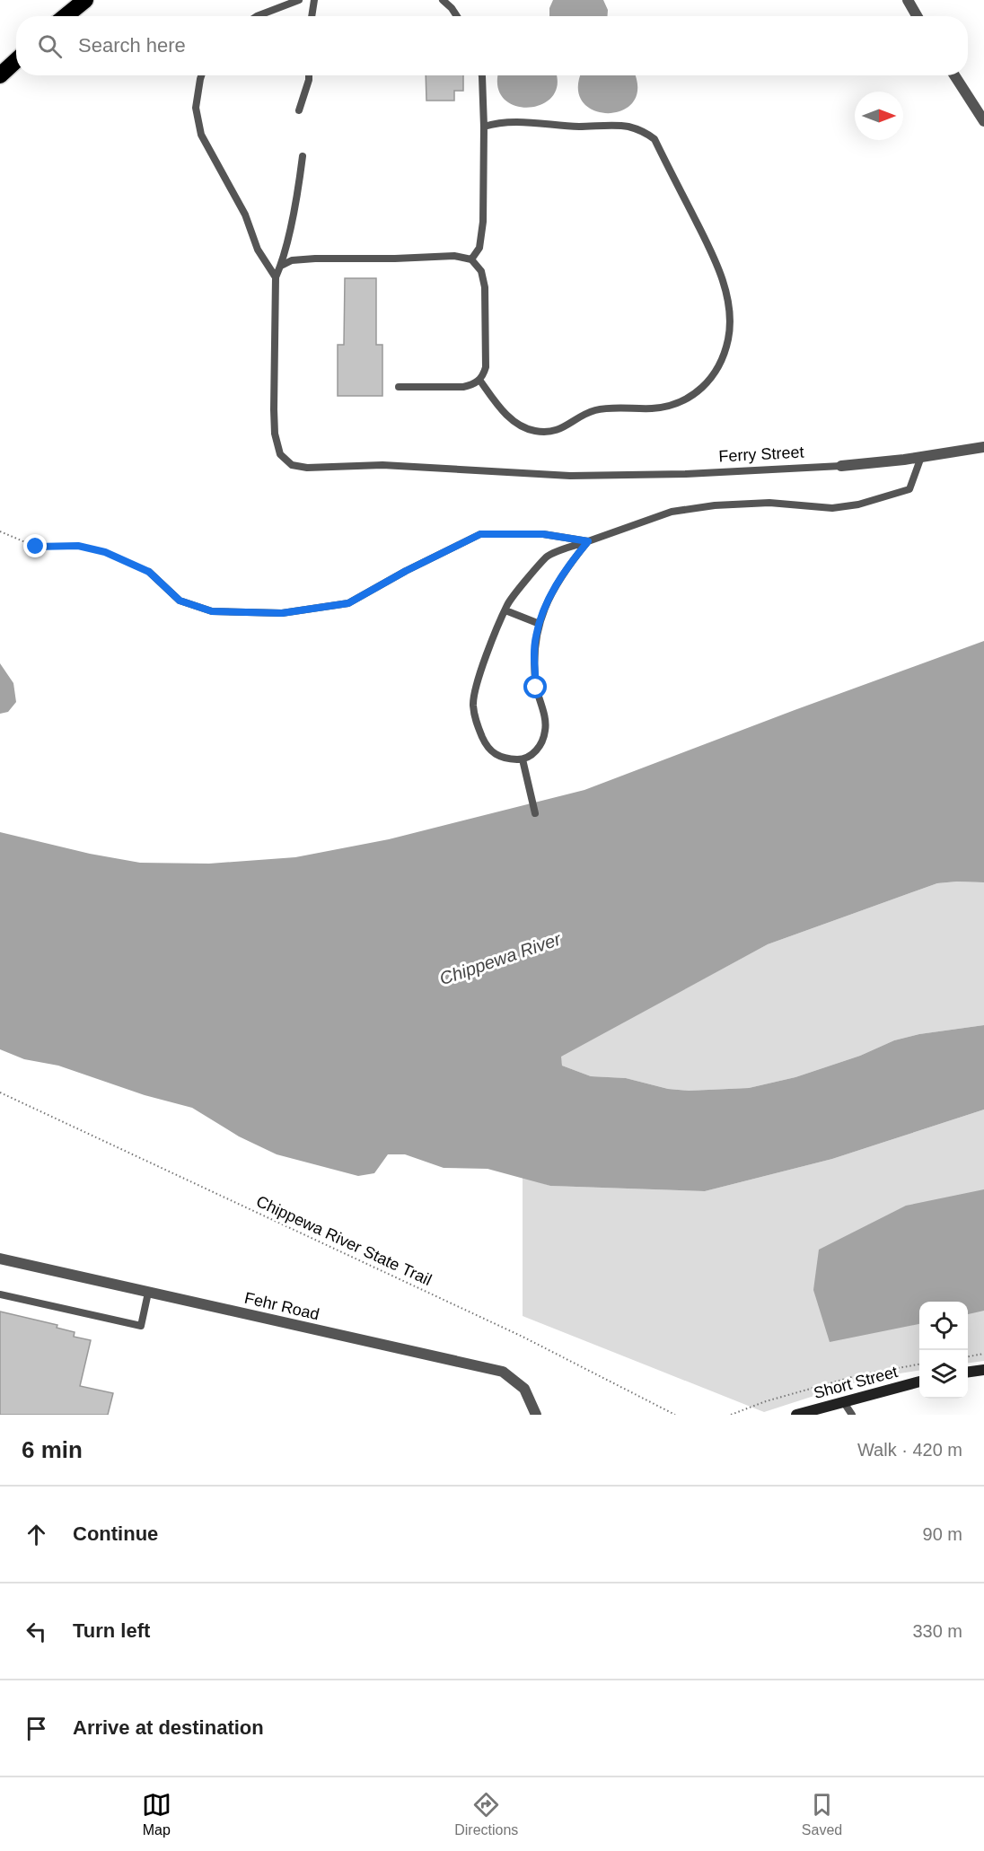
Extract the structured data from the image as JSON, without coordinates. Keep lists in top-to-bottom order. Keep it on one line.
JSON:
{"streets":{"street":["Ferry Street","Fehr Road","Short Street"],"path":["Chippewa River State Trail"]},"water":["Chippewa River"],"north":"right","page":{"search":"Search here","heading":["6 min","Walk · 420 m"],"list":[["Continue","90 m"],["Turn left","330 m"],"Arrive at destination"],"nav":["Map","Directions","Saved"]}}
